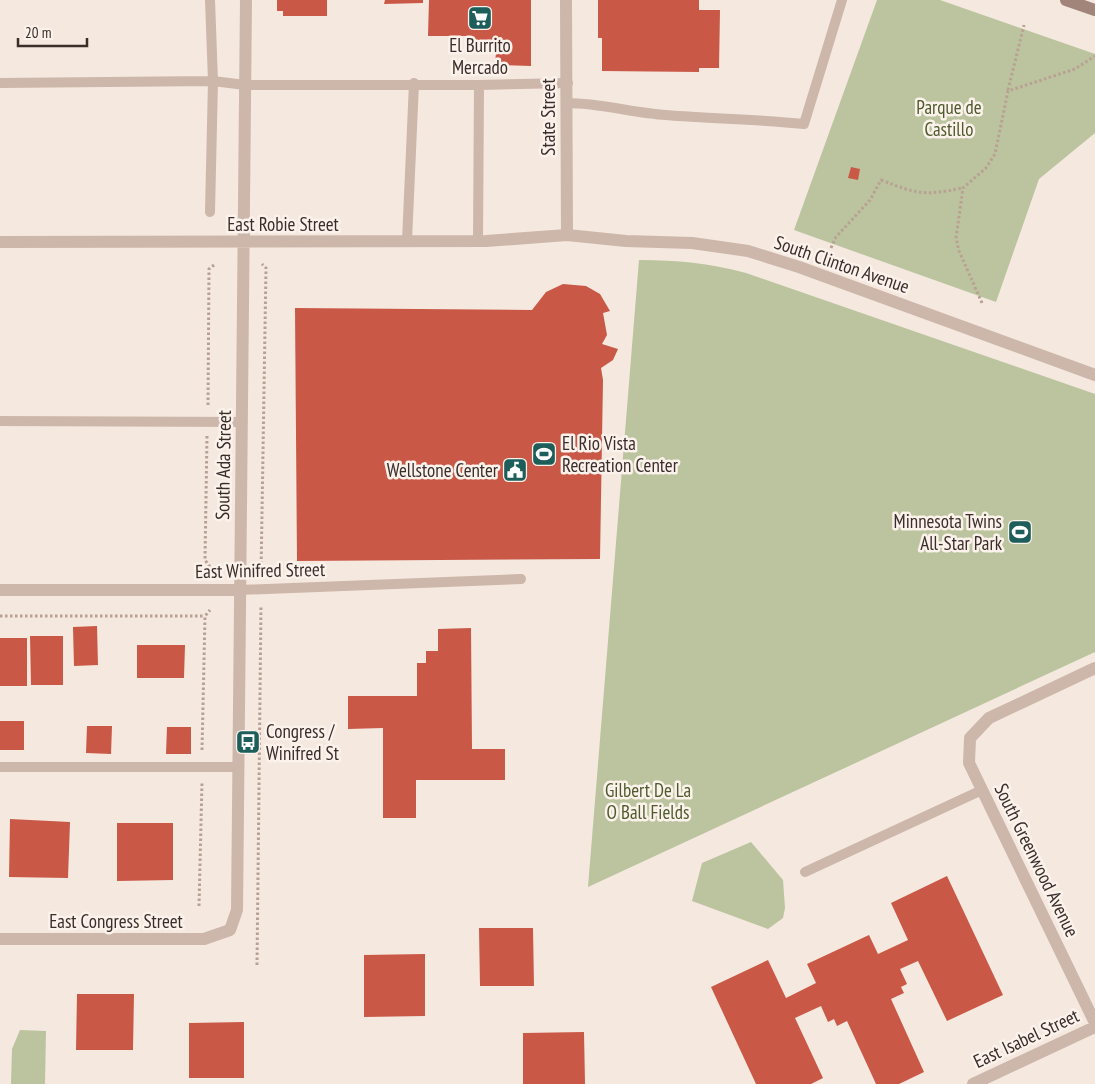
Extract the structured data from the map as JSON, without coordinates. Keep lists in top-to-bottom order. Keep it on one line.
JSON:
{"streets":{"street":["State Street","East Robie Street","South Clinton Avenue","South Ada Street","East Winifred Street","South Greenwood Avenue","East Congress Street","East Isabel Street"]},"crossings":[["State Street","East Robie Street"],["State Street","South Clinton Avenue"],["East Robie Street","South Clinton Avenue"],["East Robie Street","South Ada Street"],["South Ada Street","East Winifred Street"],["South Ada Street","East Congress Street"]],"parks":["Parque de Castillo","Gilbert De La O Ball Fields"],"places":{"supermarket":["El Burrito Mercado"],"sports":["El Rio Vista Recreation Center","Minnesota Twins All-Star Park"],"public building":["Wellstone Center"],"bus stop":["Congress / Winifred St"]},"scale_bar":"20 m"}
